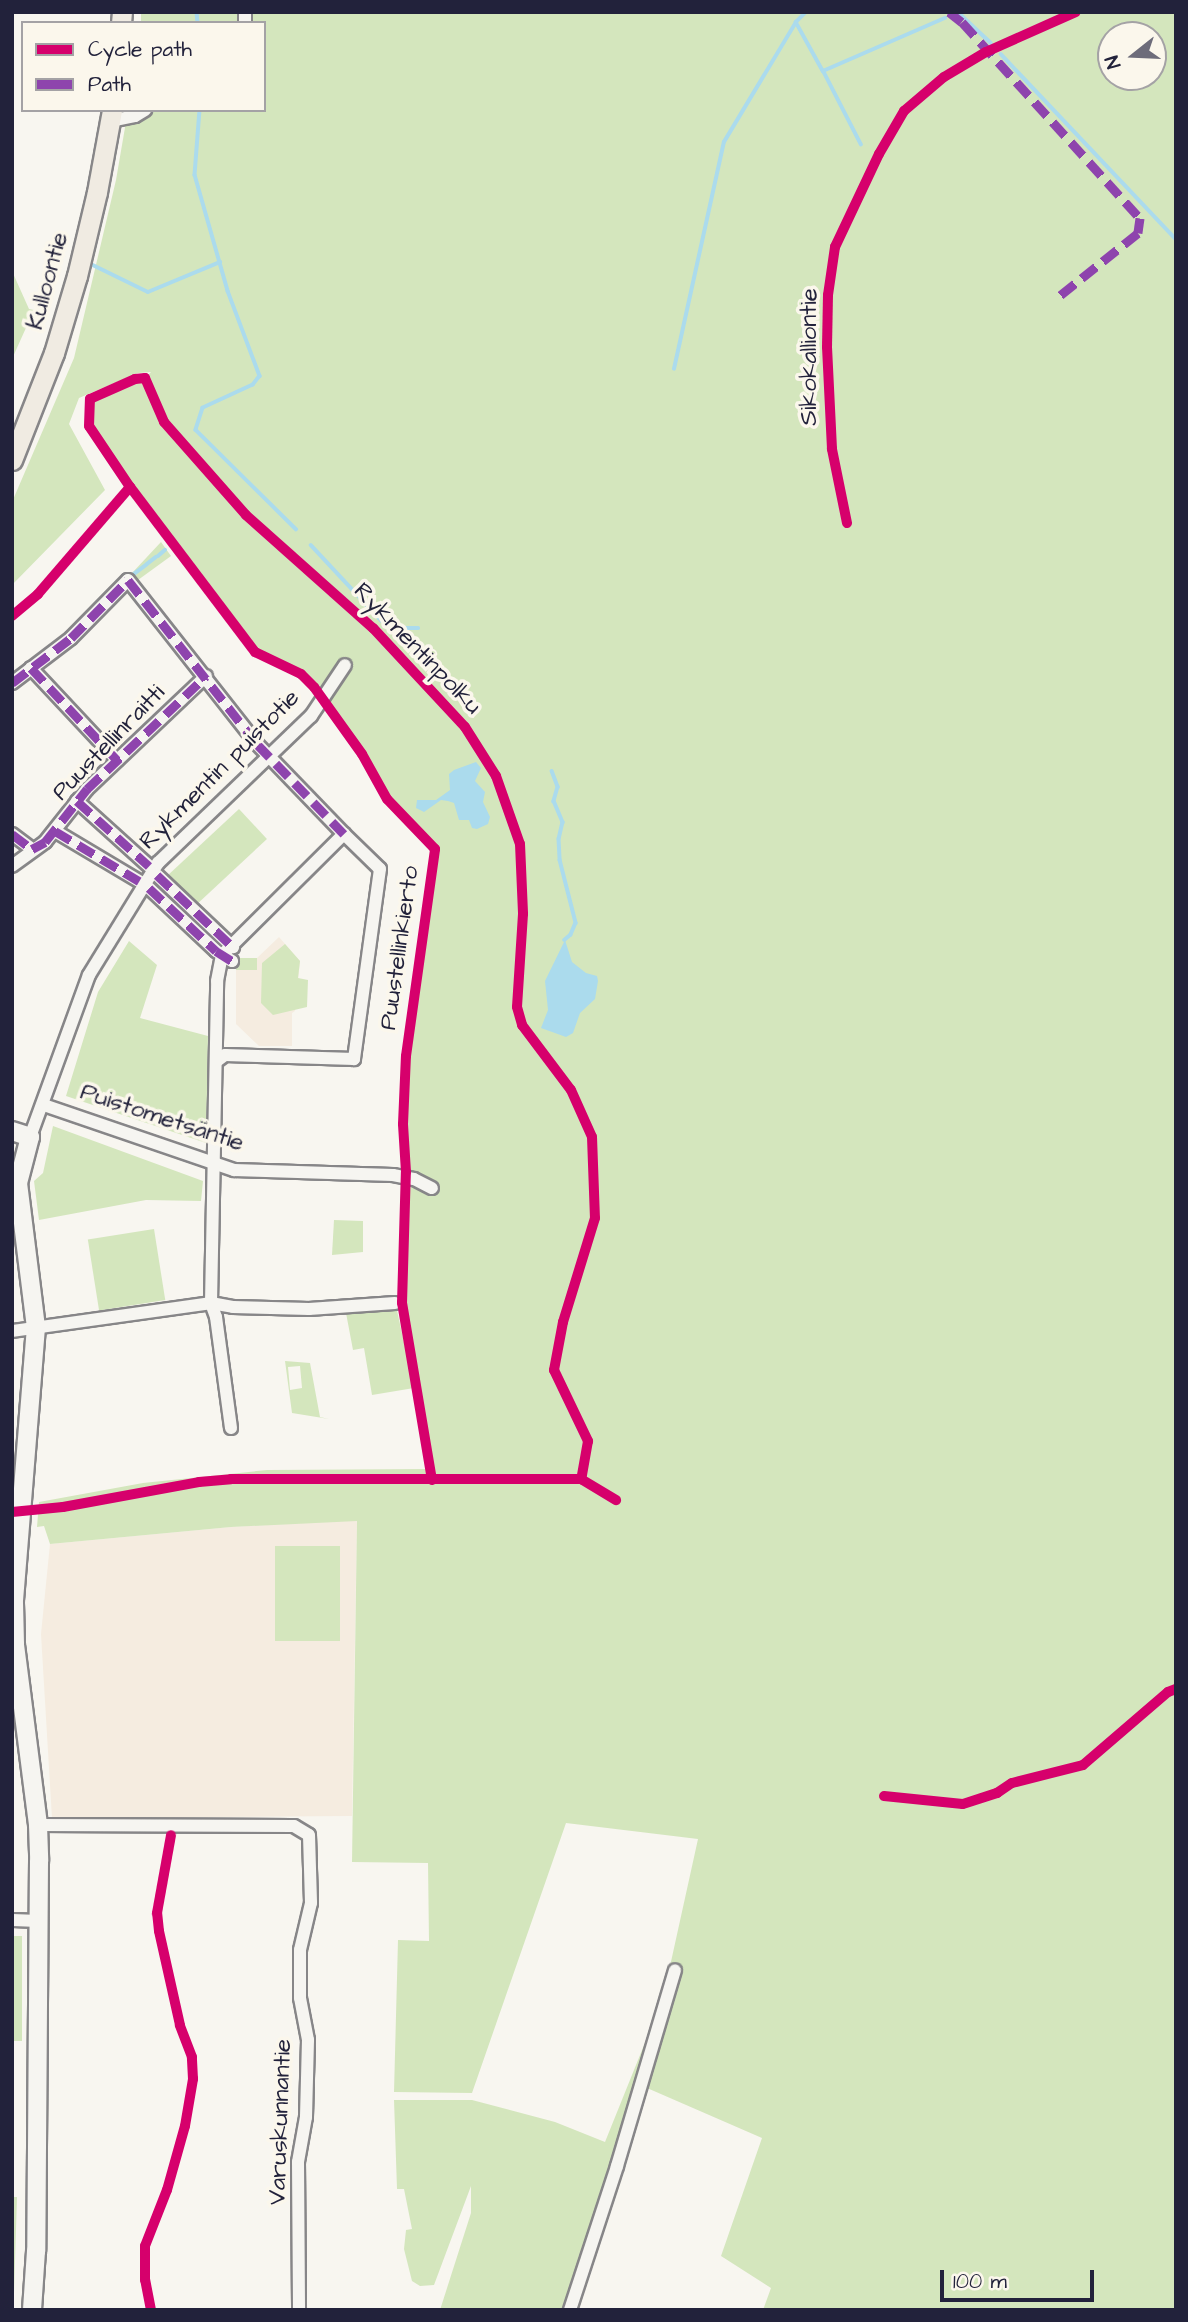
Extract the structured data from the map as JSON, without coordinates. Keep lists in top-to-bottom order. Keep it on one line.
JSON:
{"streets":{"main road":["Kulloontie"],"street":["Puustellinraitti","Rykmentin puistotie","Puistometsäntie","Varuskunnantie"],"cycle path":["Sikokalliontie","Rykmentinpolku"]},"crossings":[["Rykmentin puistotie","Puistometsäntie"],["Rykmentin puistotie","Varuskunnantie"]],"legend":["Cycle path","Path"],"scale_bar":"100 m","north":"left"}
